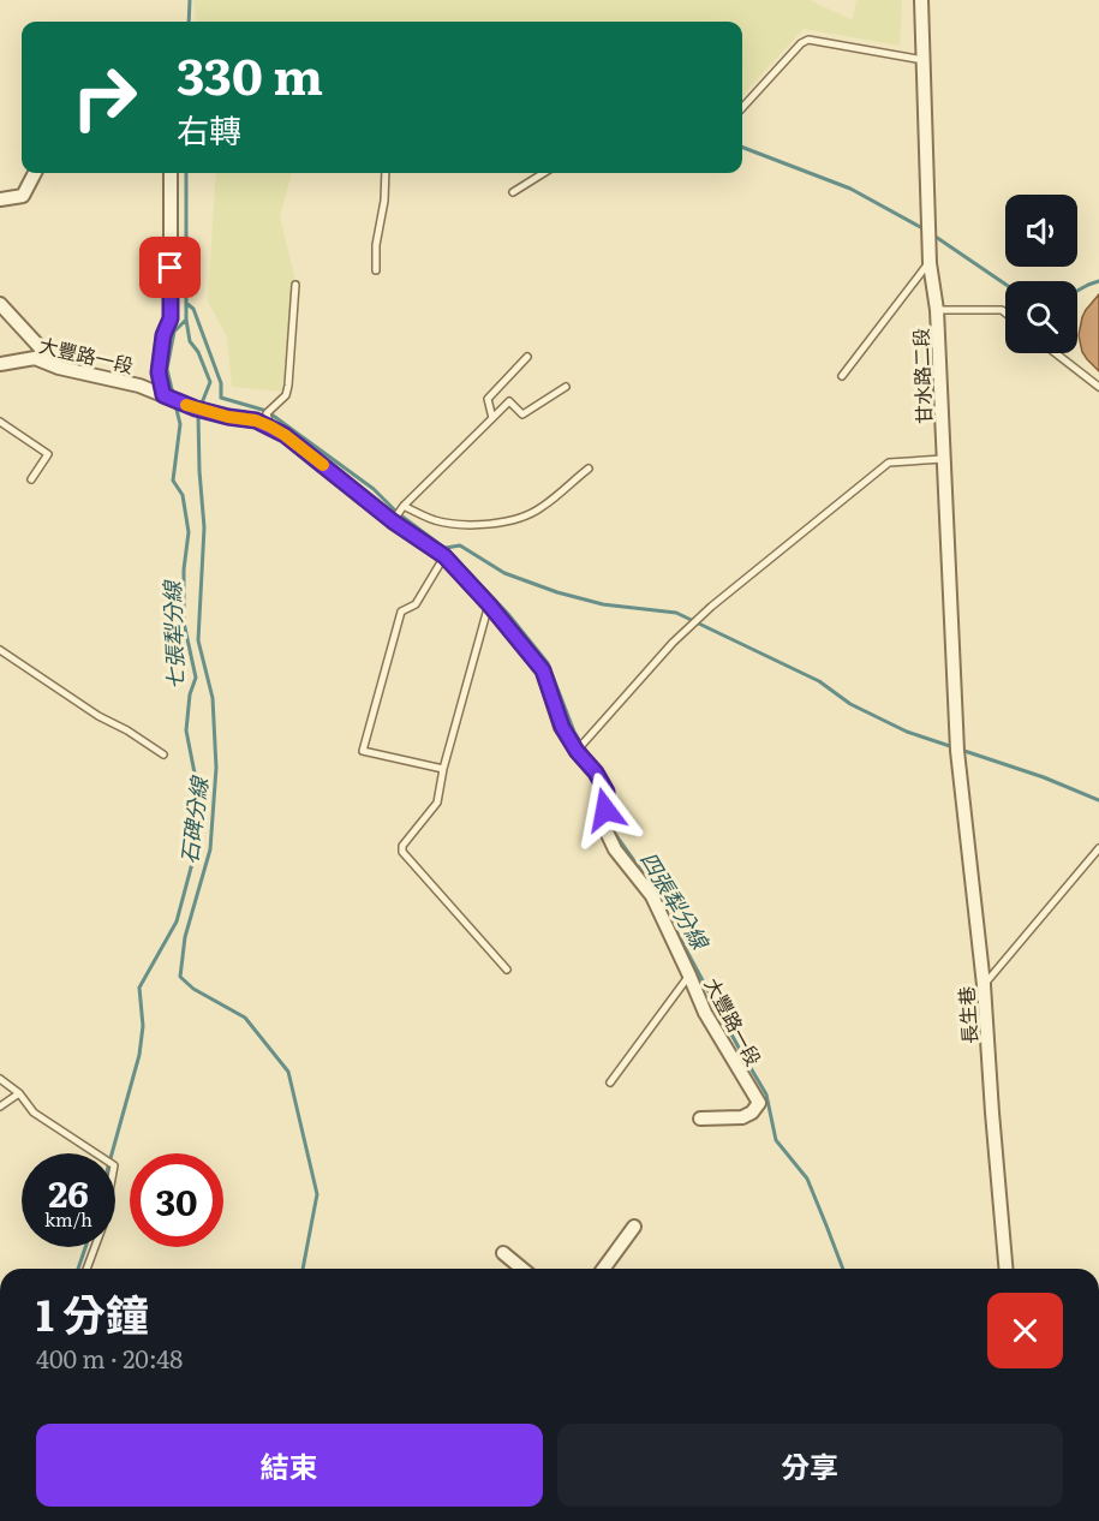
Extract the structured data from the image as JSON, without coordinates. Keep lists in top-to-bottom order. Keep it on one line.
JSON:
{"streets":{"street":["大豐路一段","甘水路二段","長生巷"]},"crossings":[["甘水路二段","長生巷"]],"water":["七張犁分線","石碑分線","四張犁分線"],"page":{"turn":["330 m","右轉"],"speed":"26 km/h","limit":"30","heading":["1 分鐘","400 m · 20:48"],"buttons":["結束","分享"]}}
